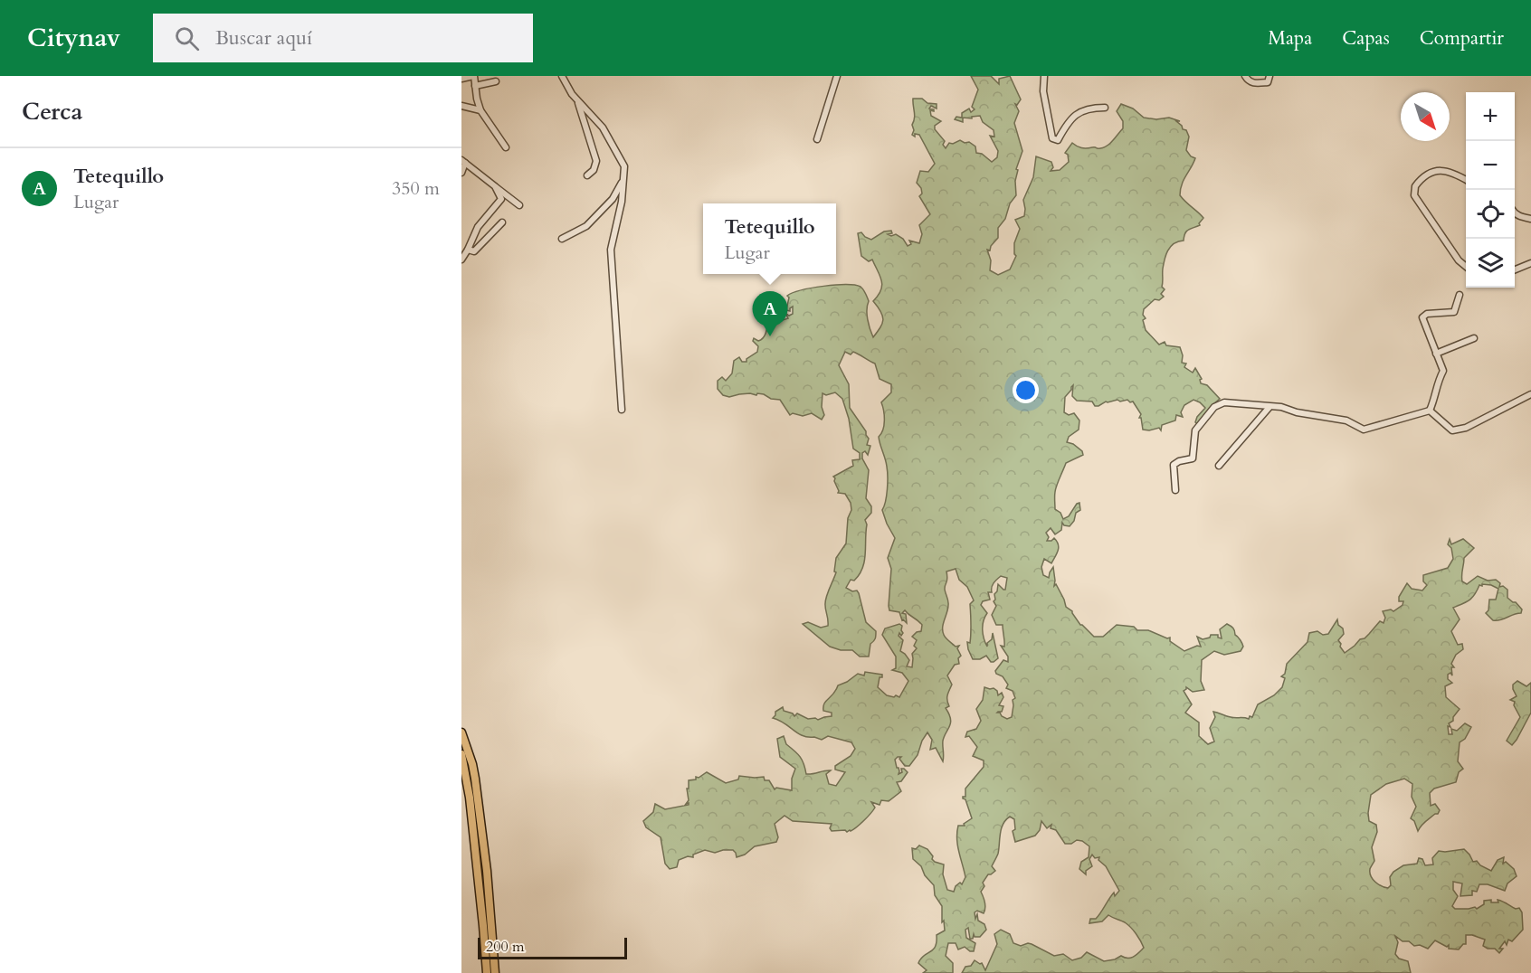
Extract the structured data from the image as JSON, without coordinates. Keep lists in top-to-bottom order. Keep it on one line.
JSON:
{"scale_bar":"200 m","north":"bottom right","page":{"header":"Citynav","search":"Buscar aquí","nav":["Mapa","Capas","Compartir"],"heading":"Cerca","map_buttons":["+","−"],"list":[{"mark":"A","name":"Tetequillo","note":"Lugar","value":"350 m"}],"popup":["Tetequillo","Lugar"],"pins":"A","scale":"200 m"}}
